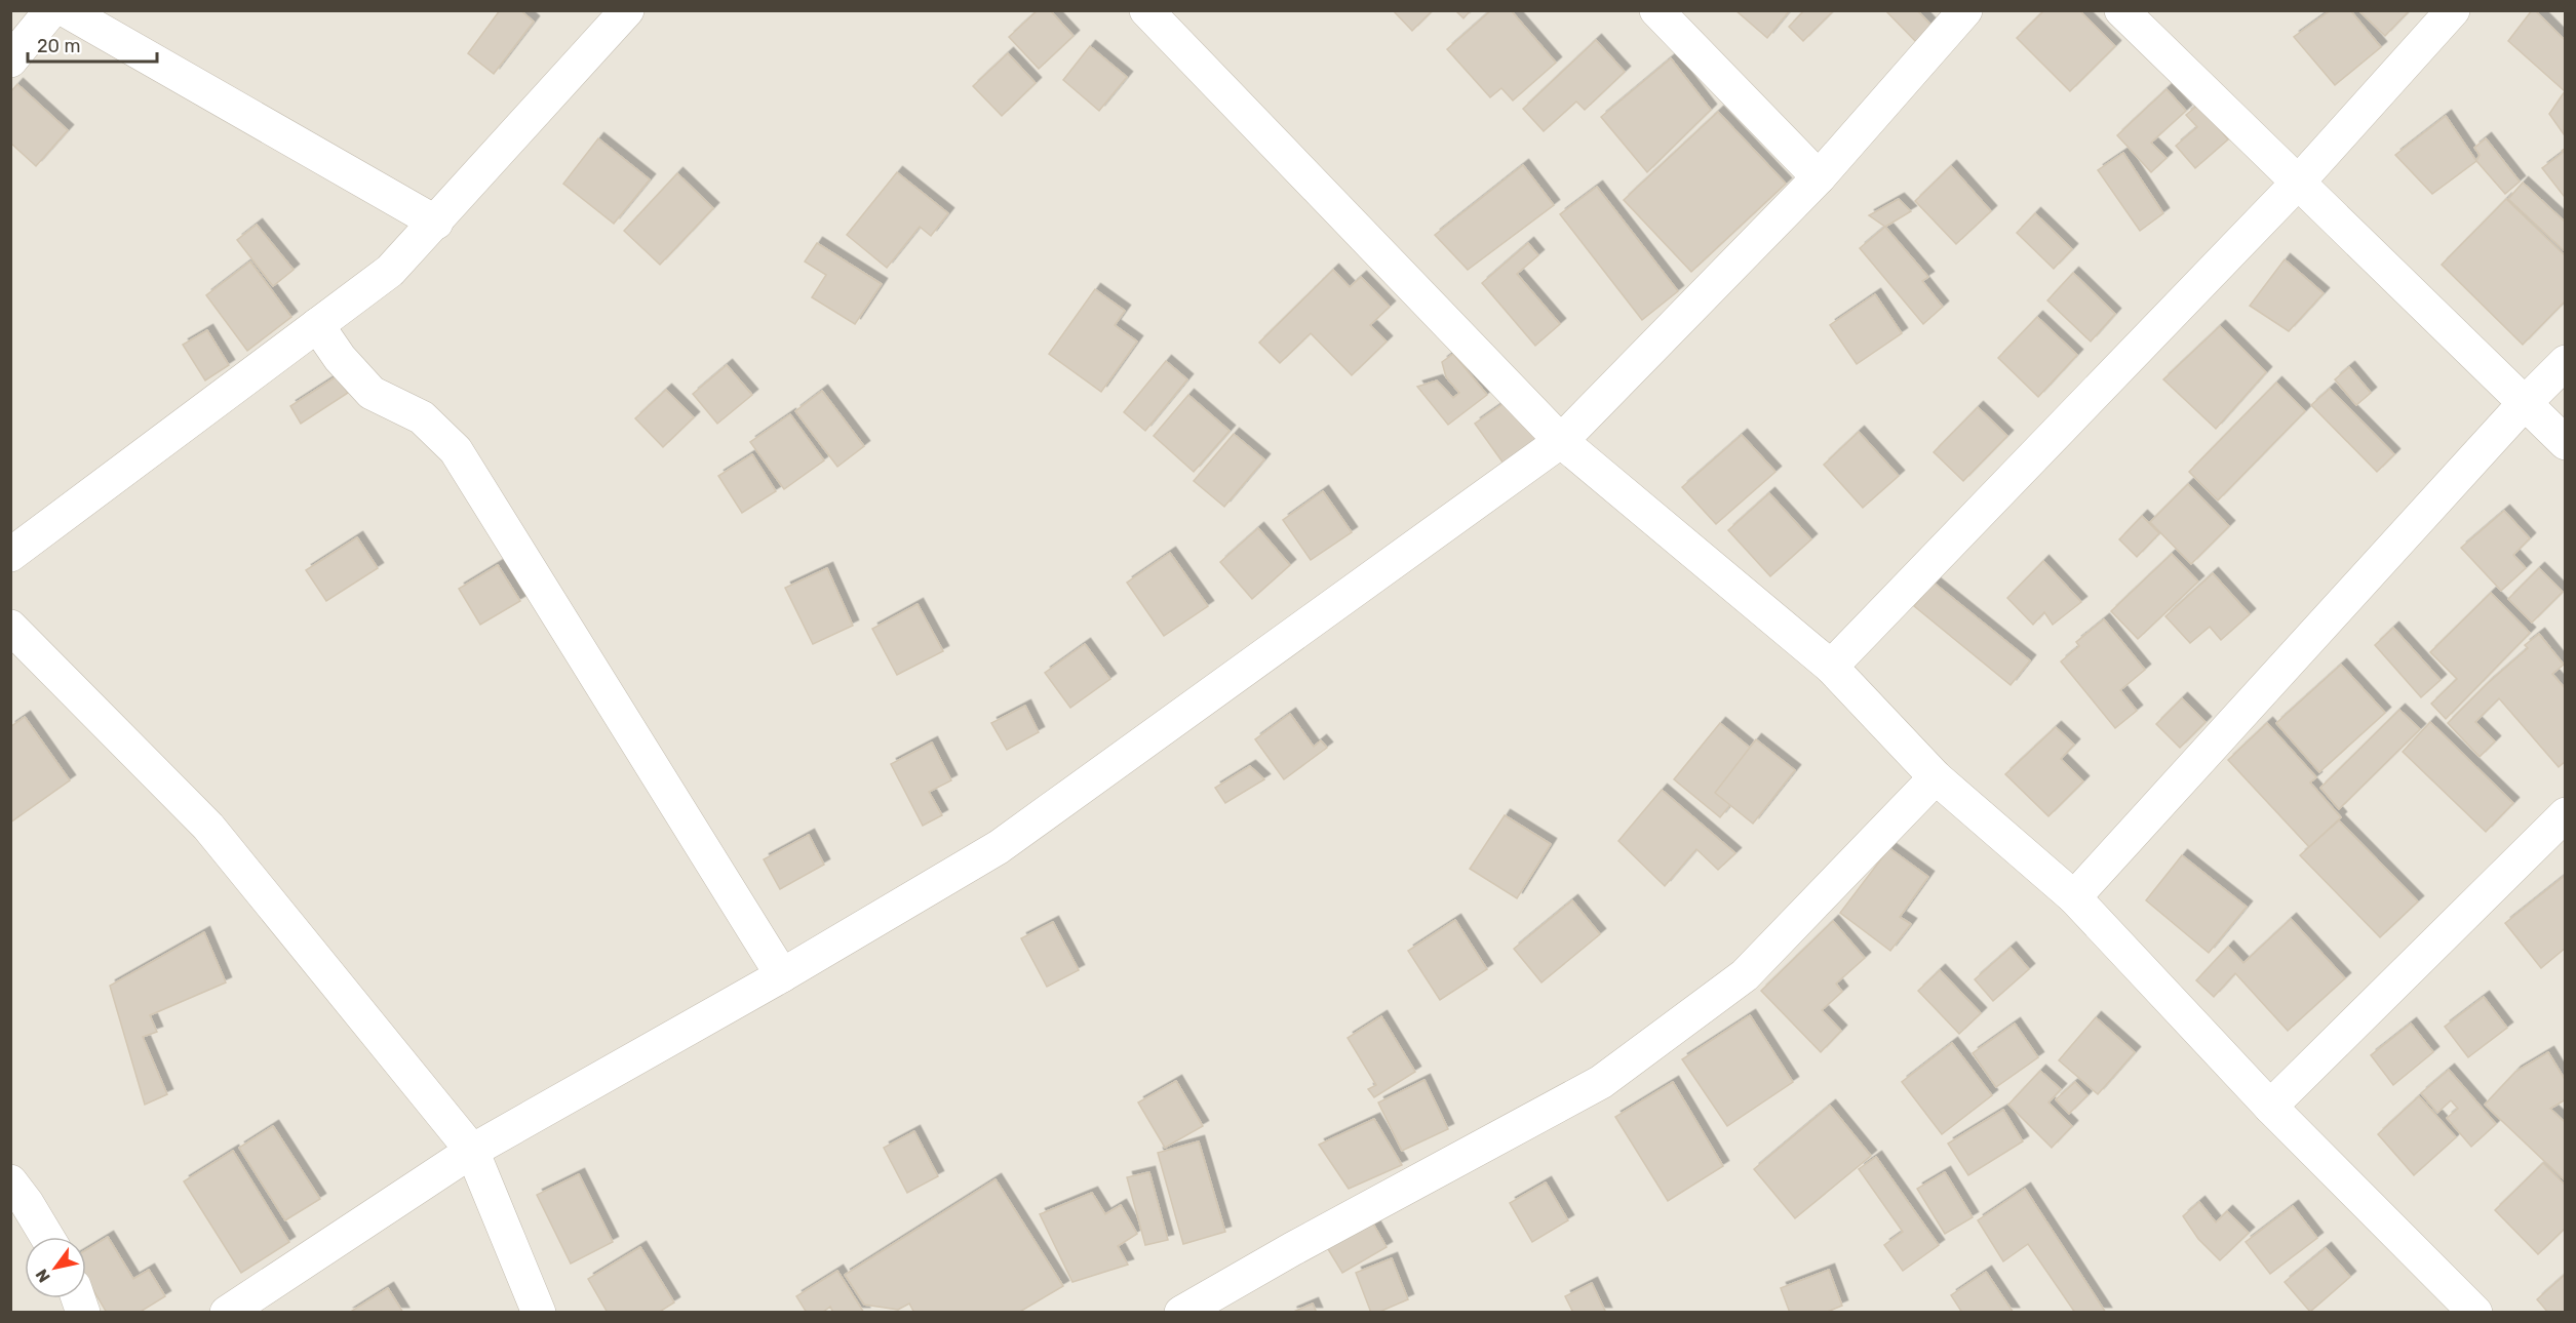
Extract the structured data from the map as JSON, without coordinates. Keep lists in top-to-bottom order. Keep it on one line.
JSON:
{"scale_bar":"20 m","north":"bottom left"}
